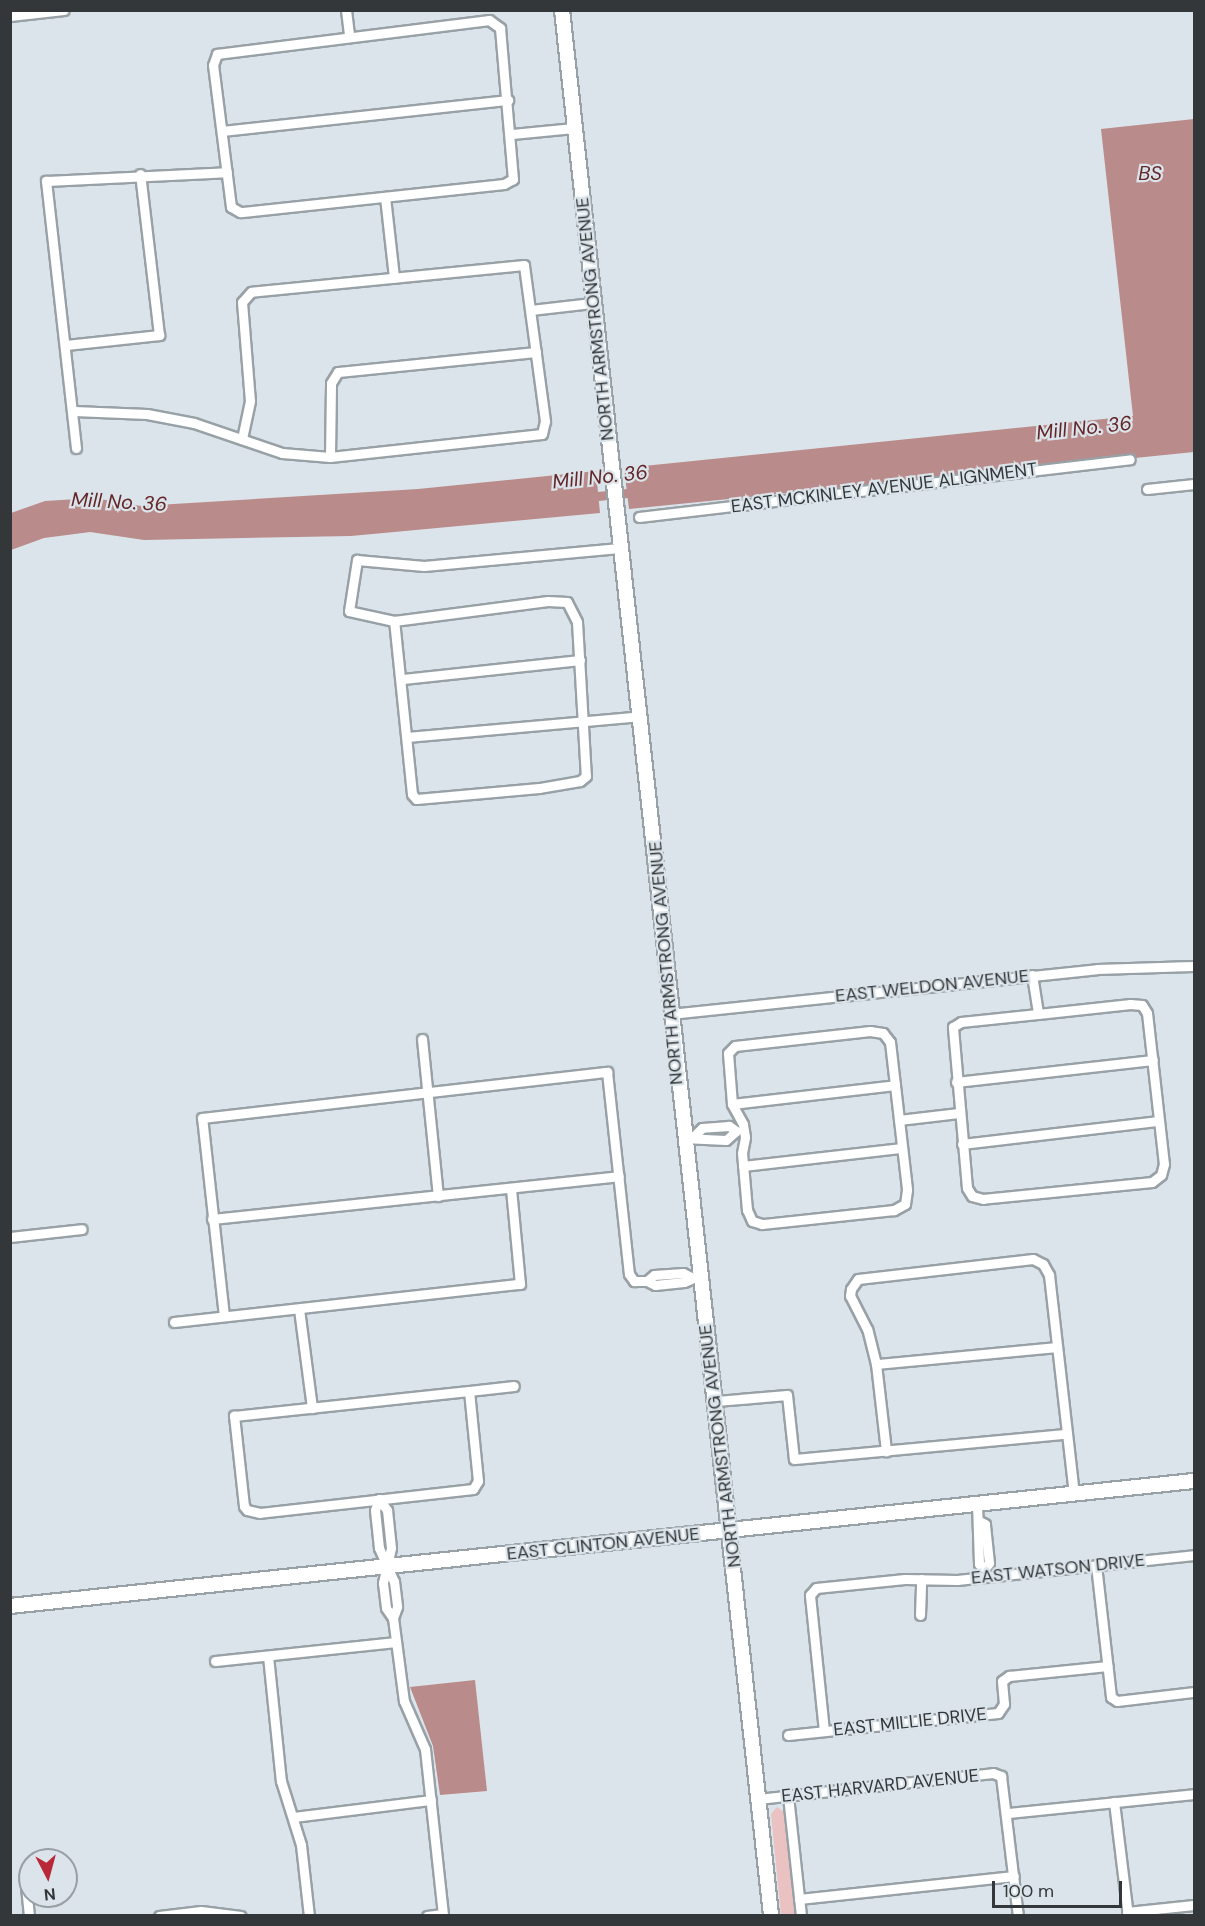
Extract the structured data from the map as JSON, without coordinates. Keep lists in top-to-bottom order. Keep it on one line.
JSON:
{"streets":{"street":["NORTH ARMSTRONG AVENUE","EAST MCKINLEY AVENUE ALIGNMENT","EAST WELDON AVENUE","EAST CLINTON AVENUE","EAST WATSON DRIVE","EAST MILLIE DRIVE","EAST HARVARD AVENUE"]},"crossings":[["NORTH ARMSTRONG AVENUE","EAST WELDON AVENUE"],["NORTH ARMSTRONG AVENUE","EAST CLINTON AVENUE"],["NORTH ARMSTRONG AVENUE","EAST HARVARD AVENUE"],["EAST WATSON DRIVE","EAST MILLIE DRIVE"]],"water":["BS","Mill No. 36"],"scale_bar":"100 m","north":"bottom"}
